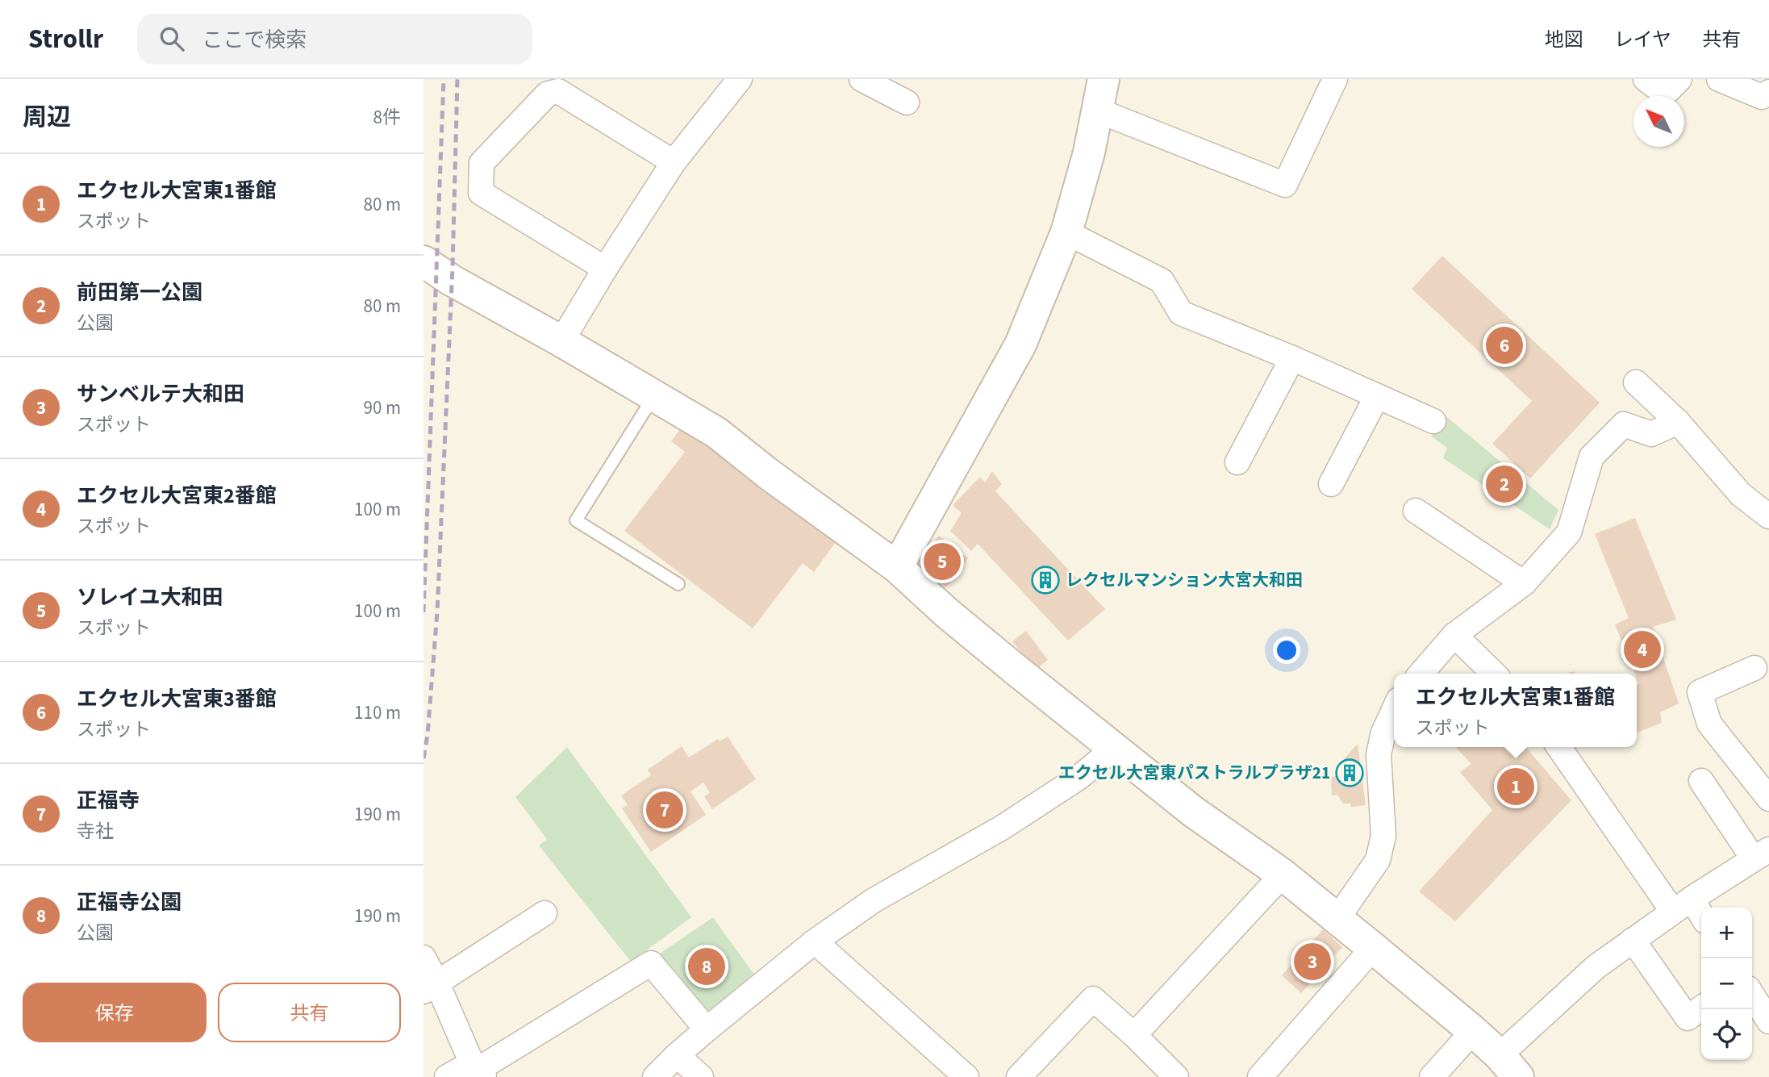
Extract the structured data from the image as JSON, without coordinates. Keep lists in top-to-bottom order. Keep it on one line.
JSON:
{"places":{"building":["レクセルマンション大宮大和田","エクセル大宮東パストラルプラザ21"]},"north":"top left","page":{"header":"Strollr","search":"ここで検索","nav":["地図","レイヤ","共有"],"heading":["周辺","8件"],"list":[{"mark":"1","name":"エクセル大宮東1番館","note":"スポット","value":"80 m"},{"mark":"2","name":"前田第一公園","note":"公園","value":"80 m"},{"mark":"3","name":"サンベルテ大和田","note":"スポット","value":"90 m"},{"mark":"4","name":"エクセル大宮東2番館","note":"スポット","value":"100 m"},{"mark":"5","name":"ソレイユ大和田","note":"スポット","value":"100 m"},{"mark":"6","name":"エクセル大宮東3番館","note":"スポット","value":"110 m"},{"mark":"7","name":"正福寺","note":"寺社","value":"190 m"},{"mark":"8","name":"正福寺公園","note":"公園","value":"190 m"}],"pins":["6","2","5","4","1","7","3","8"],"popup":["エクセル大宮東1番館","スポット"],"map_buttons":["+","−"],"buttons":["保存","共有"]}}
